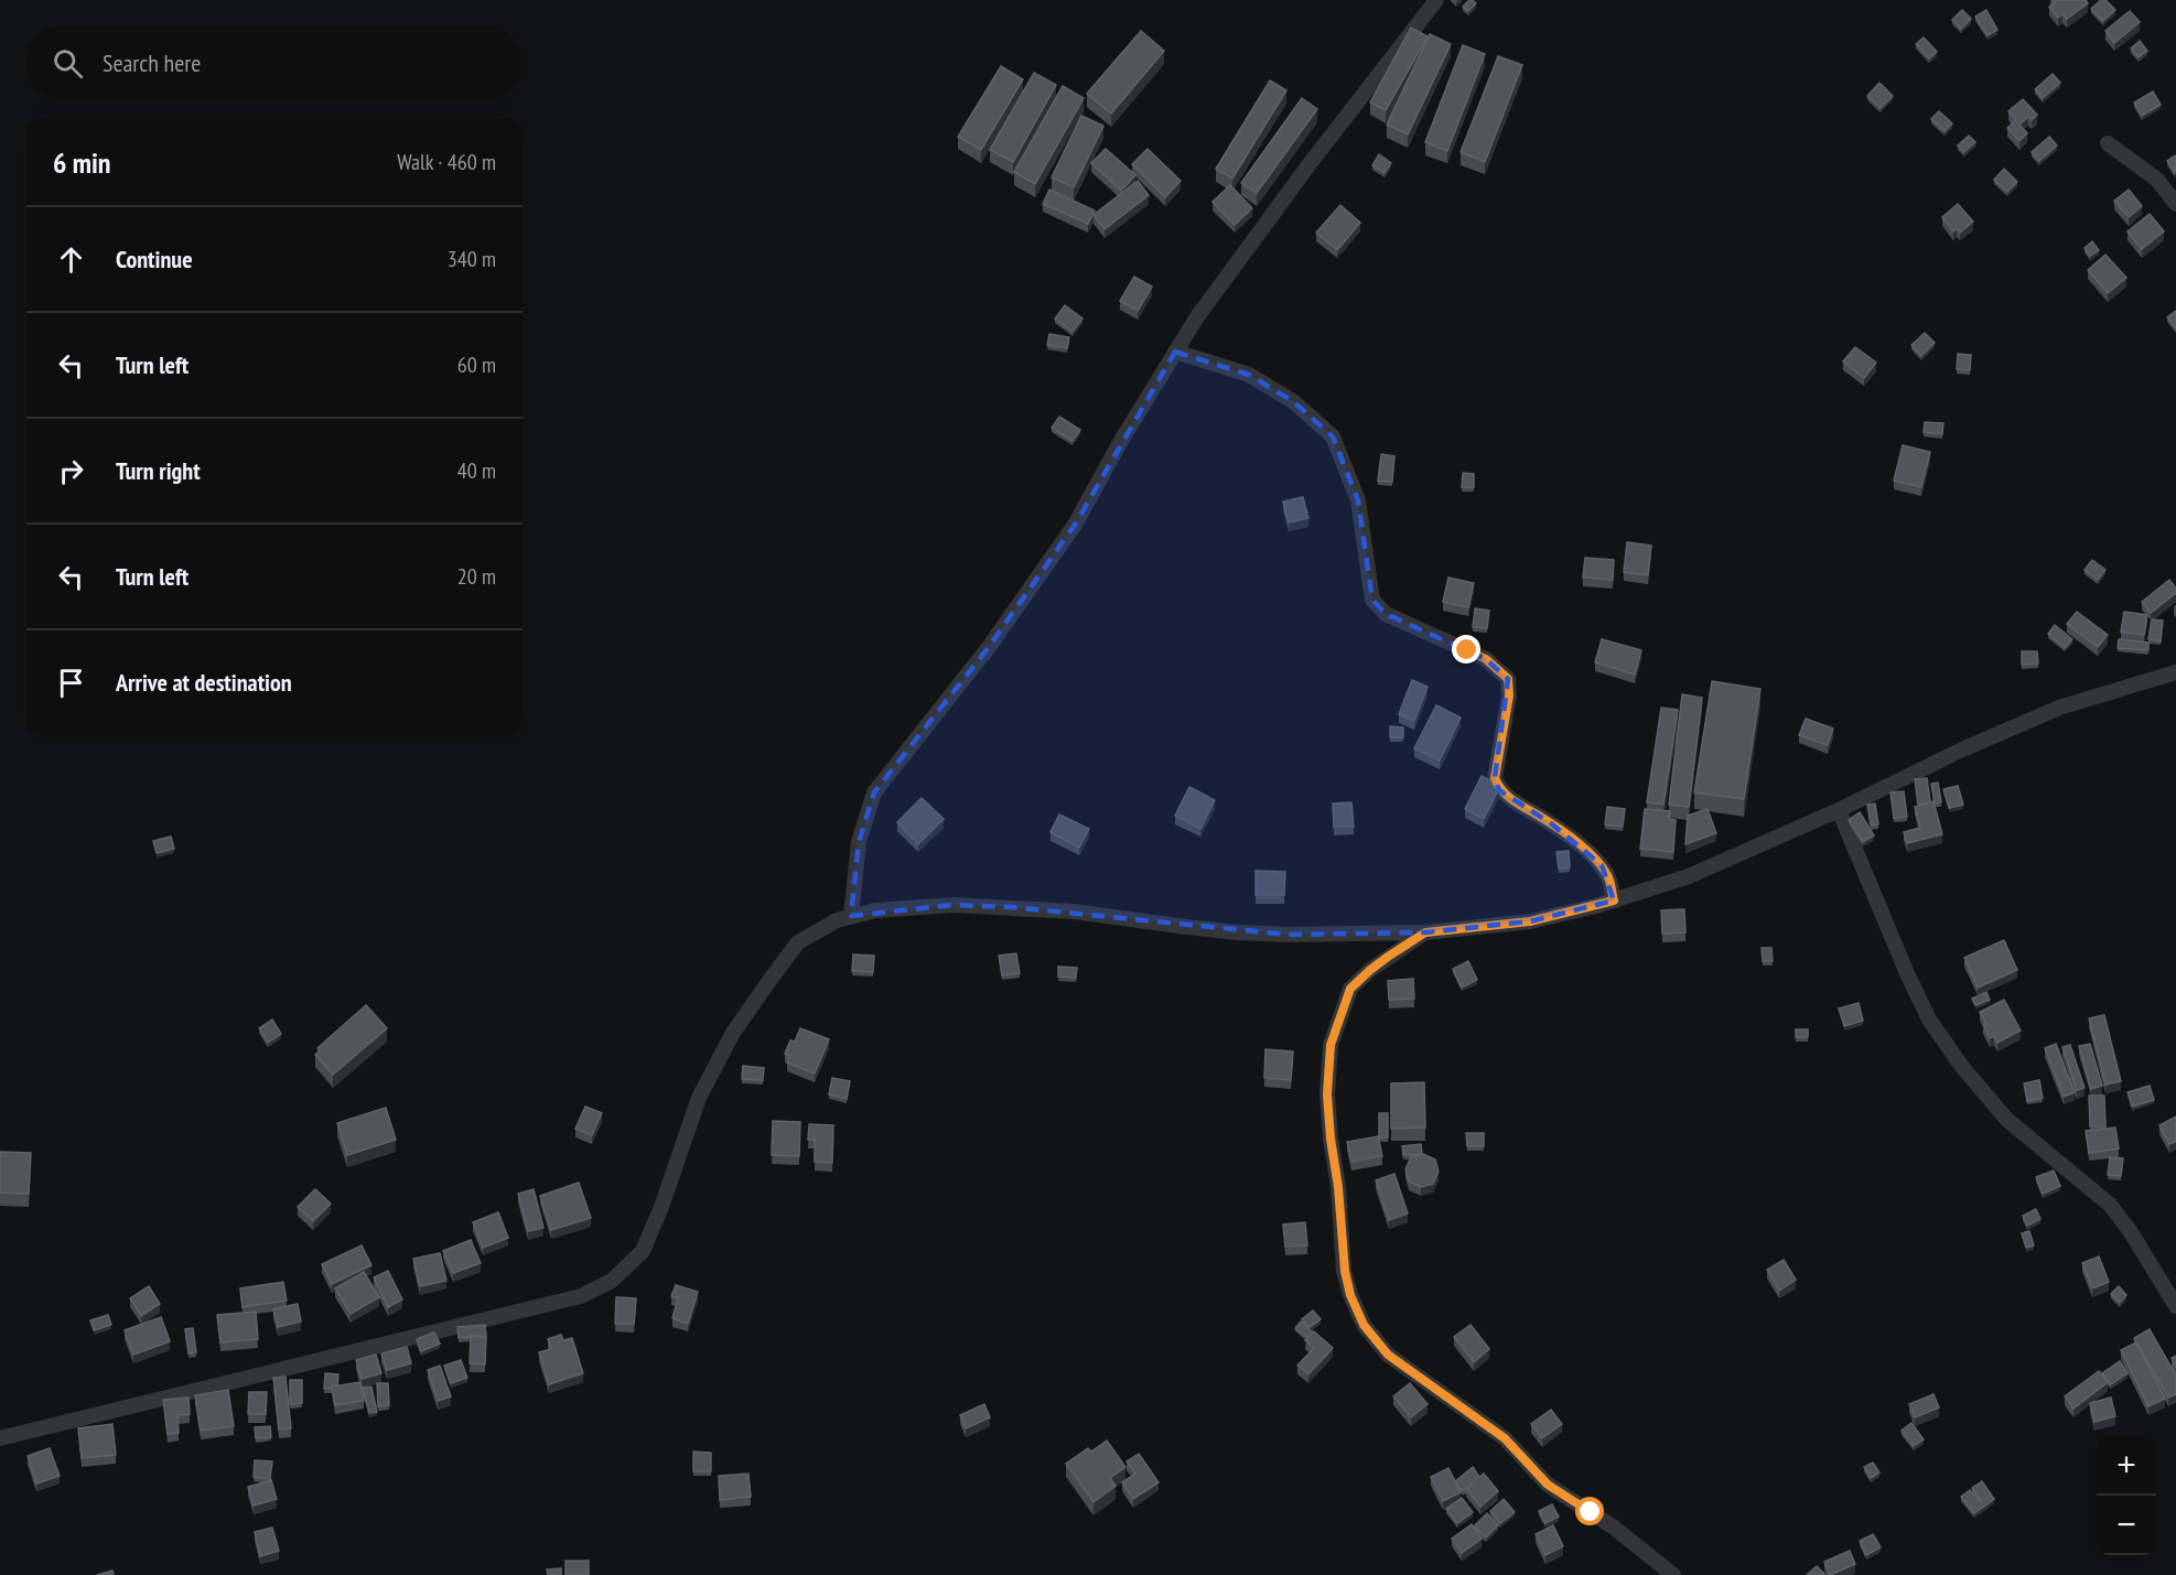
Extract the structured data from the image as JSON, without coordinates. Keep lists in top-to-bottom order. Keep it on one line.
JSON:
{"page":{"search":"Search here","heading":["6 min","Walk · 460 m"],"list":[["Continue","340 m"],["Turn left","60 m"],["Turn right","40 m"],["Turn left","20 m"],"Arrive at destination"],"map_buttons":["+","−"]}}
